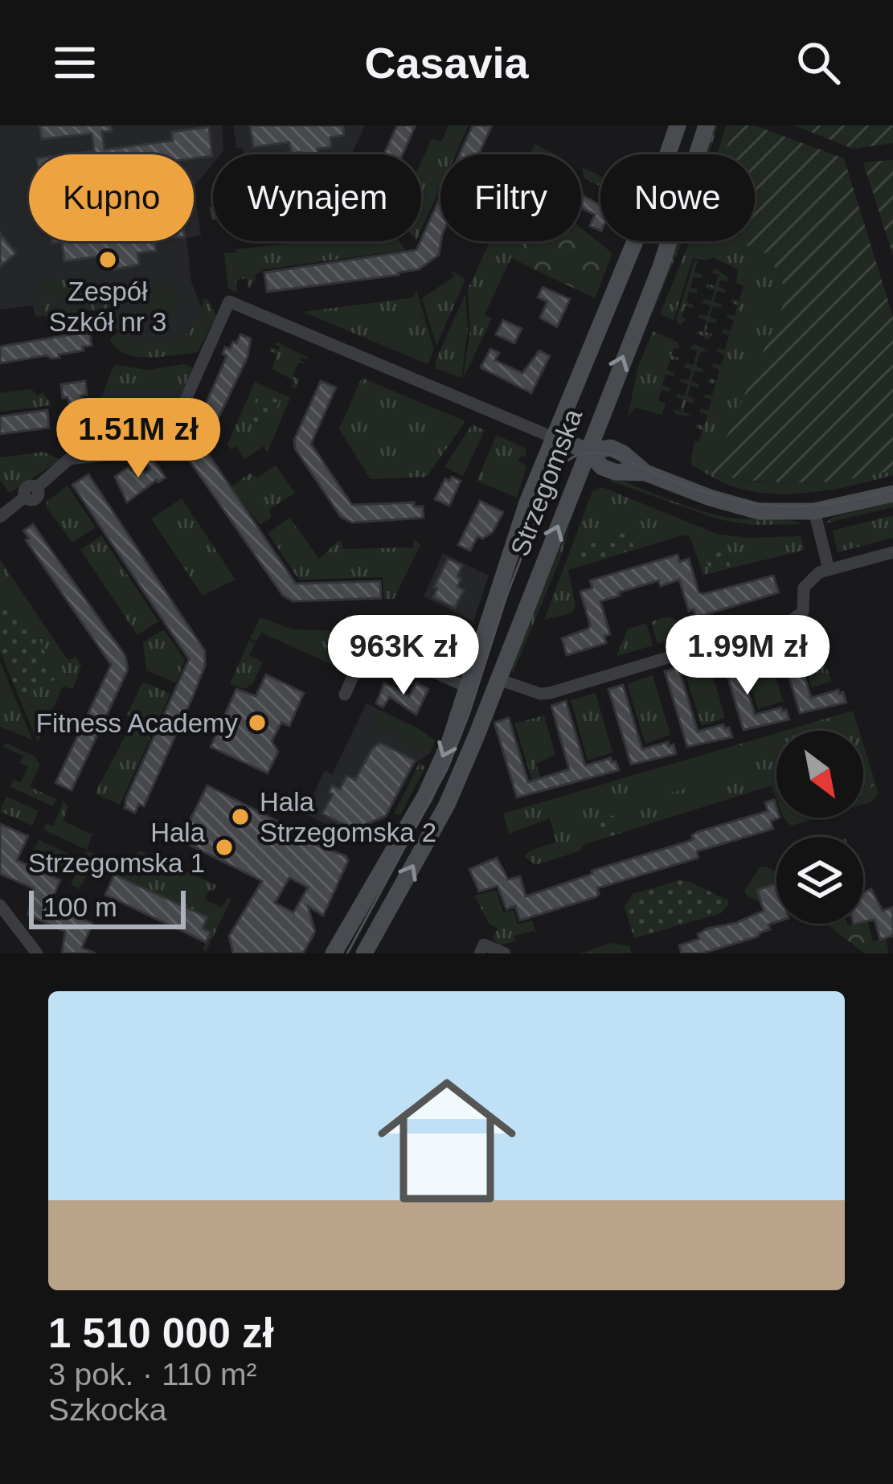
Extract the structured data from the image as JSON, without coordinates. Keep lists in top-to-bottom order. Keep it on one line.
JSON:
{"streets":{"main road":["Strzegomska"]},"places":["Zespół Szkół nr 3","Fitness Academy","Hala Strzegomska 2","Hala Strzegomska 1"],"scale_bar":"100 m","north":"bottom right","page":{"header":"Casavia","chip":["Kupno","Wynajem","Filtry","Nowe"],"price":["1.51M zł","963K zł","1.99M zł"],"scale":"100 m","list":[{"name":"1 510 000 zł","note":"3 pok. · 110 m² · Szkocka"}]}}
